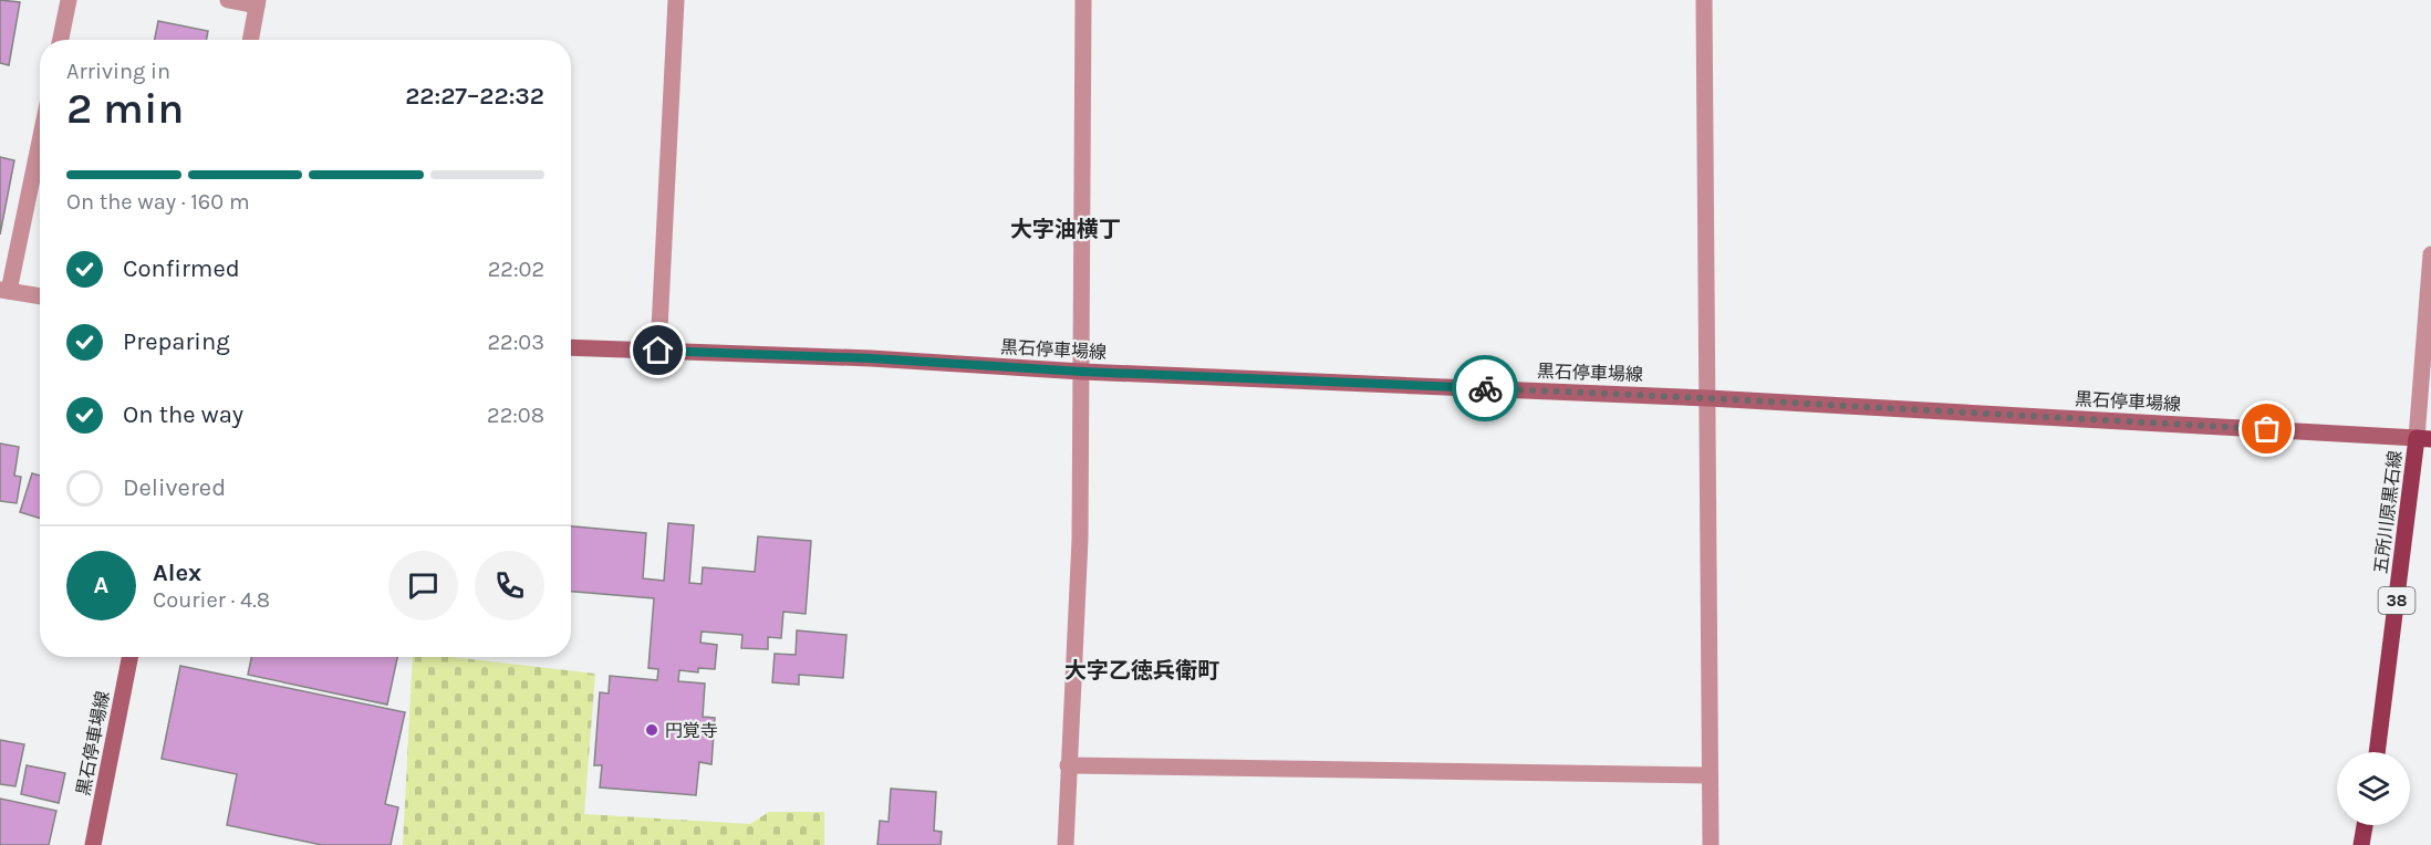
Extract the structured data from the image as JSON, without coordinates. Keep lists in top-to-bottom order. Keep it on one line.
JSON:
{"streets":{"main road":["黒石停車場線","五所川原黒石線","38"]},"crossings":[["黒石停車場線","五所川原黒石線"]],"districts":["大字油横丁","大字乙徳兵衛町"],"places":["円覚寺"],"page":{"heading":["2 min","Arriving in","22:27–22:32"],"panel":["Alex","Courier · 4.8"],"bar":"On the way · 160 m","list":[["Confirmed","22:02"],["Preparing","22:03"],["On the way","22:08"],"Delivered"],"round":"A"}}
